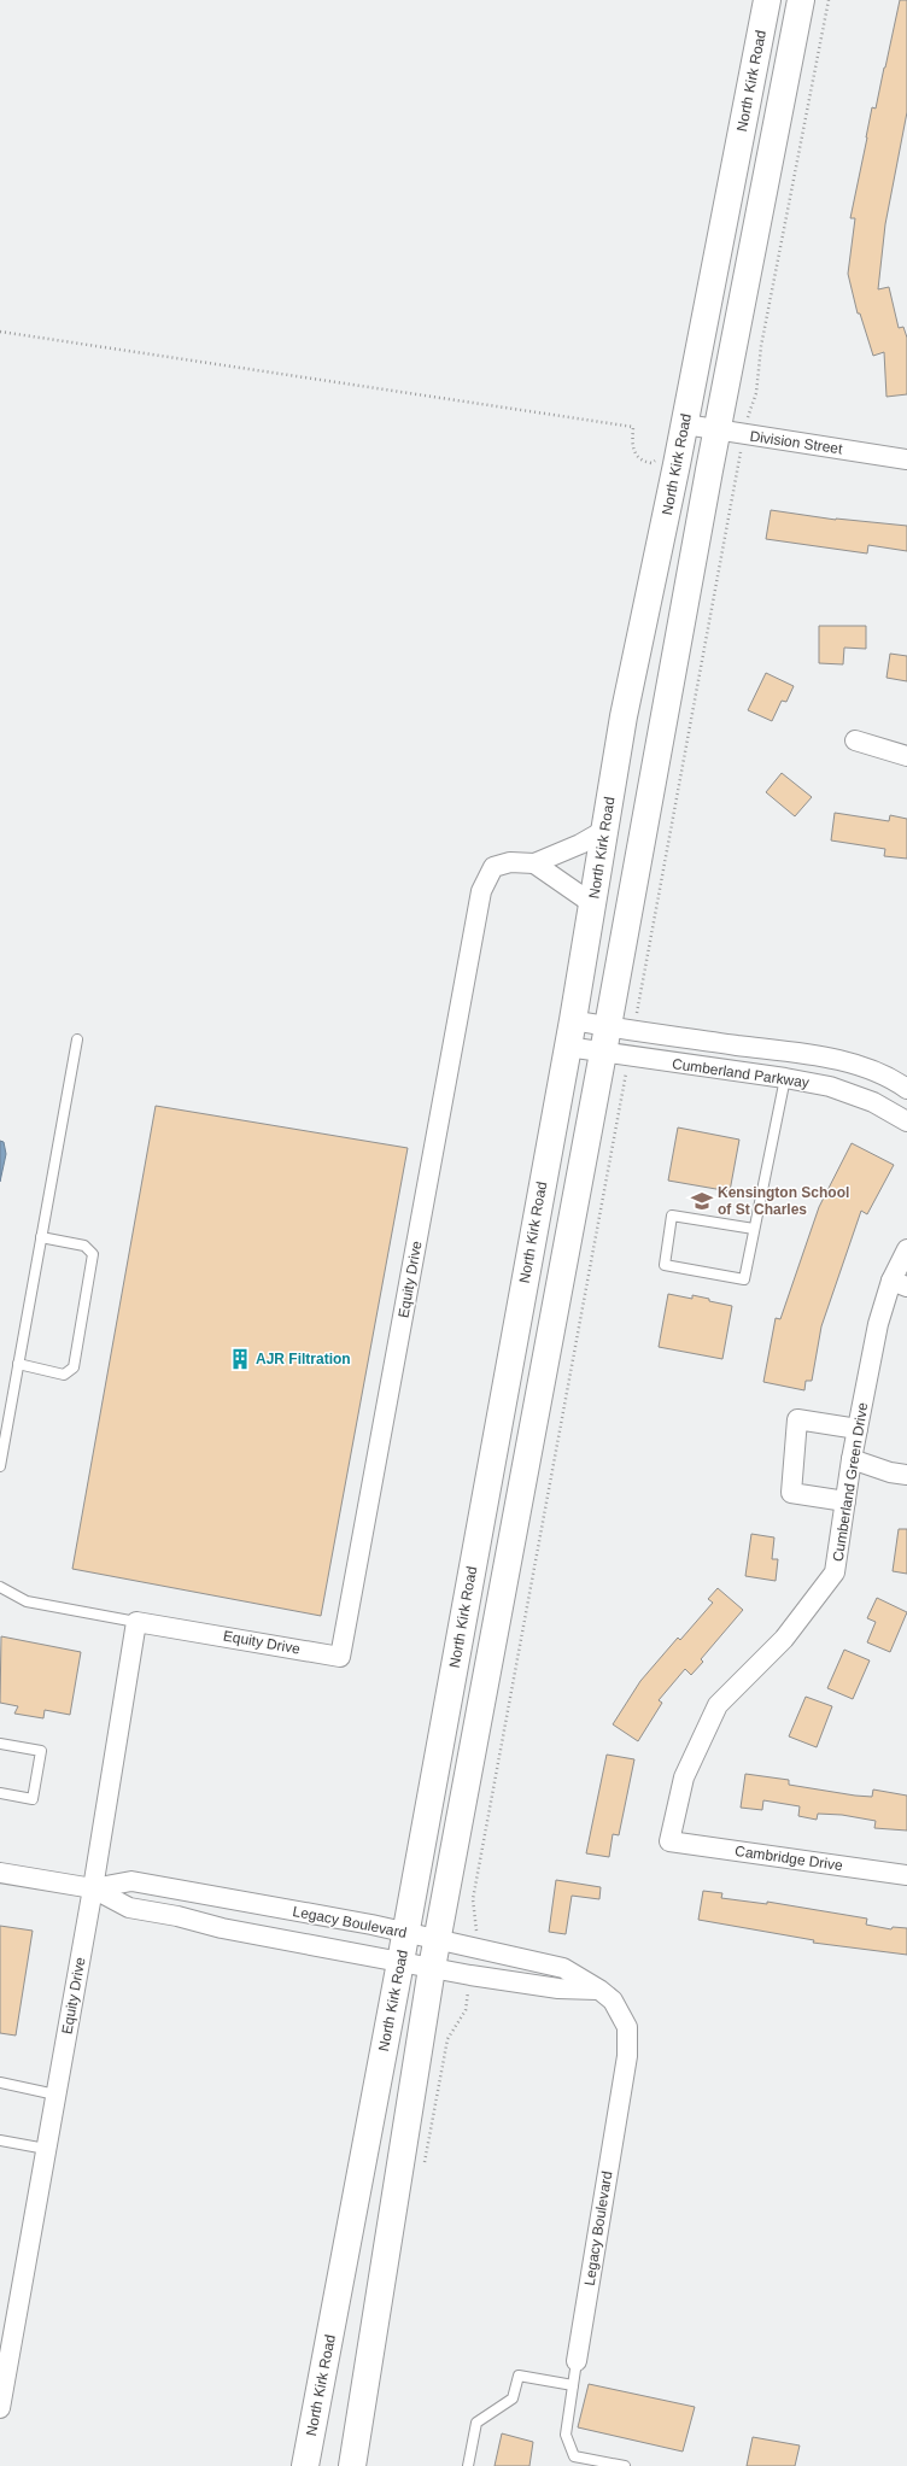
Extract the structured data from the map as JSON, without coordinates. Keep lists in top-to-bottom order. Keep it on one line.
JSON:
{"streets":{"main road":["North Kirk Road"],"street":["Division Street","Cumberland Parkway","Equity Drive","Cumberland Green Drive","Cambridge Drive","Legacy Boulevard"]},"crossings":[["North Kirk Road","Division Street"],["North Kirk Road","Cumberland Parkway"],["North Kirk Road","Equity Drive"],["North Kirk Road","Legacy Boulevard"],["Equity Drive","Legacy Boulevard"],["Cumberland Green Drive","Cambridge Drive"]],"places":{"school or university":["Kensington School of St Charles"],"building":["AJR Filtration"]}}
